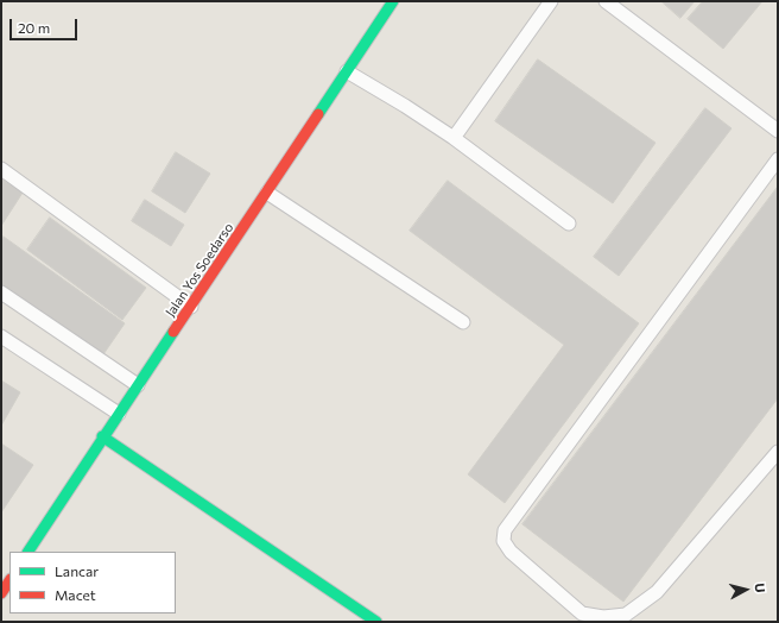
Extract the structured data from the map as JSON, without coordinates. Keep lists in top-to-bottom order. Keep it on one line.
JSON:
{"streets":{"main road":["Jalan Yos Soedarso"]},"legend":["Lancar","Macet"],"scale_bar":"20 m","north":"right"}
